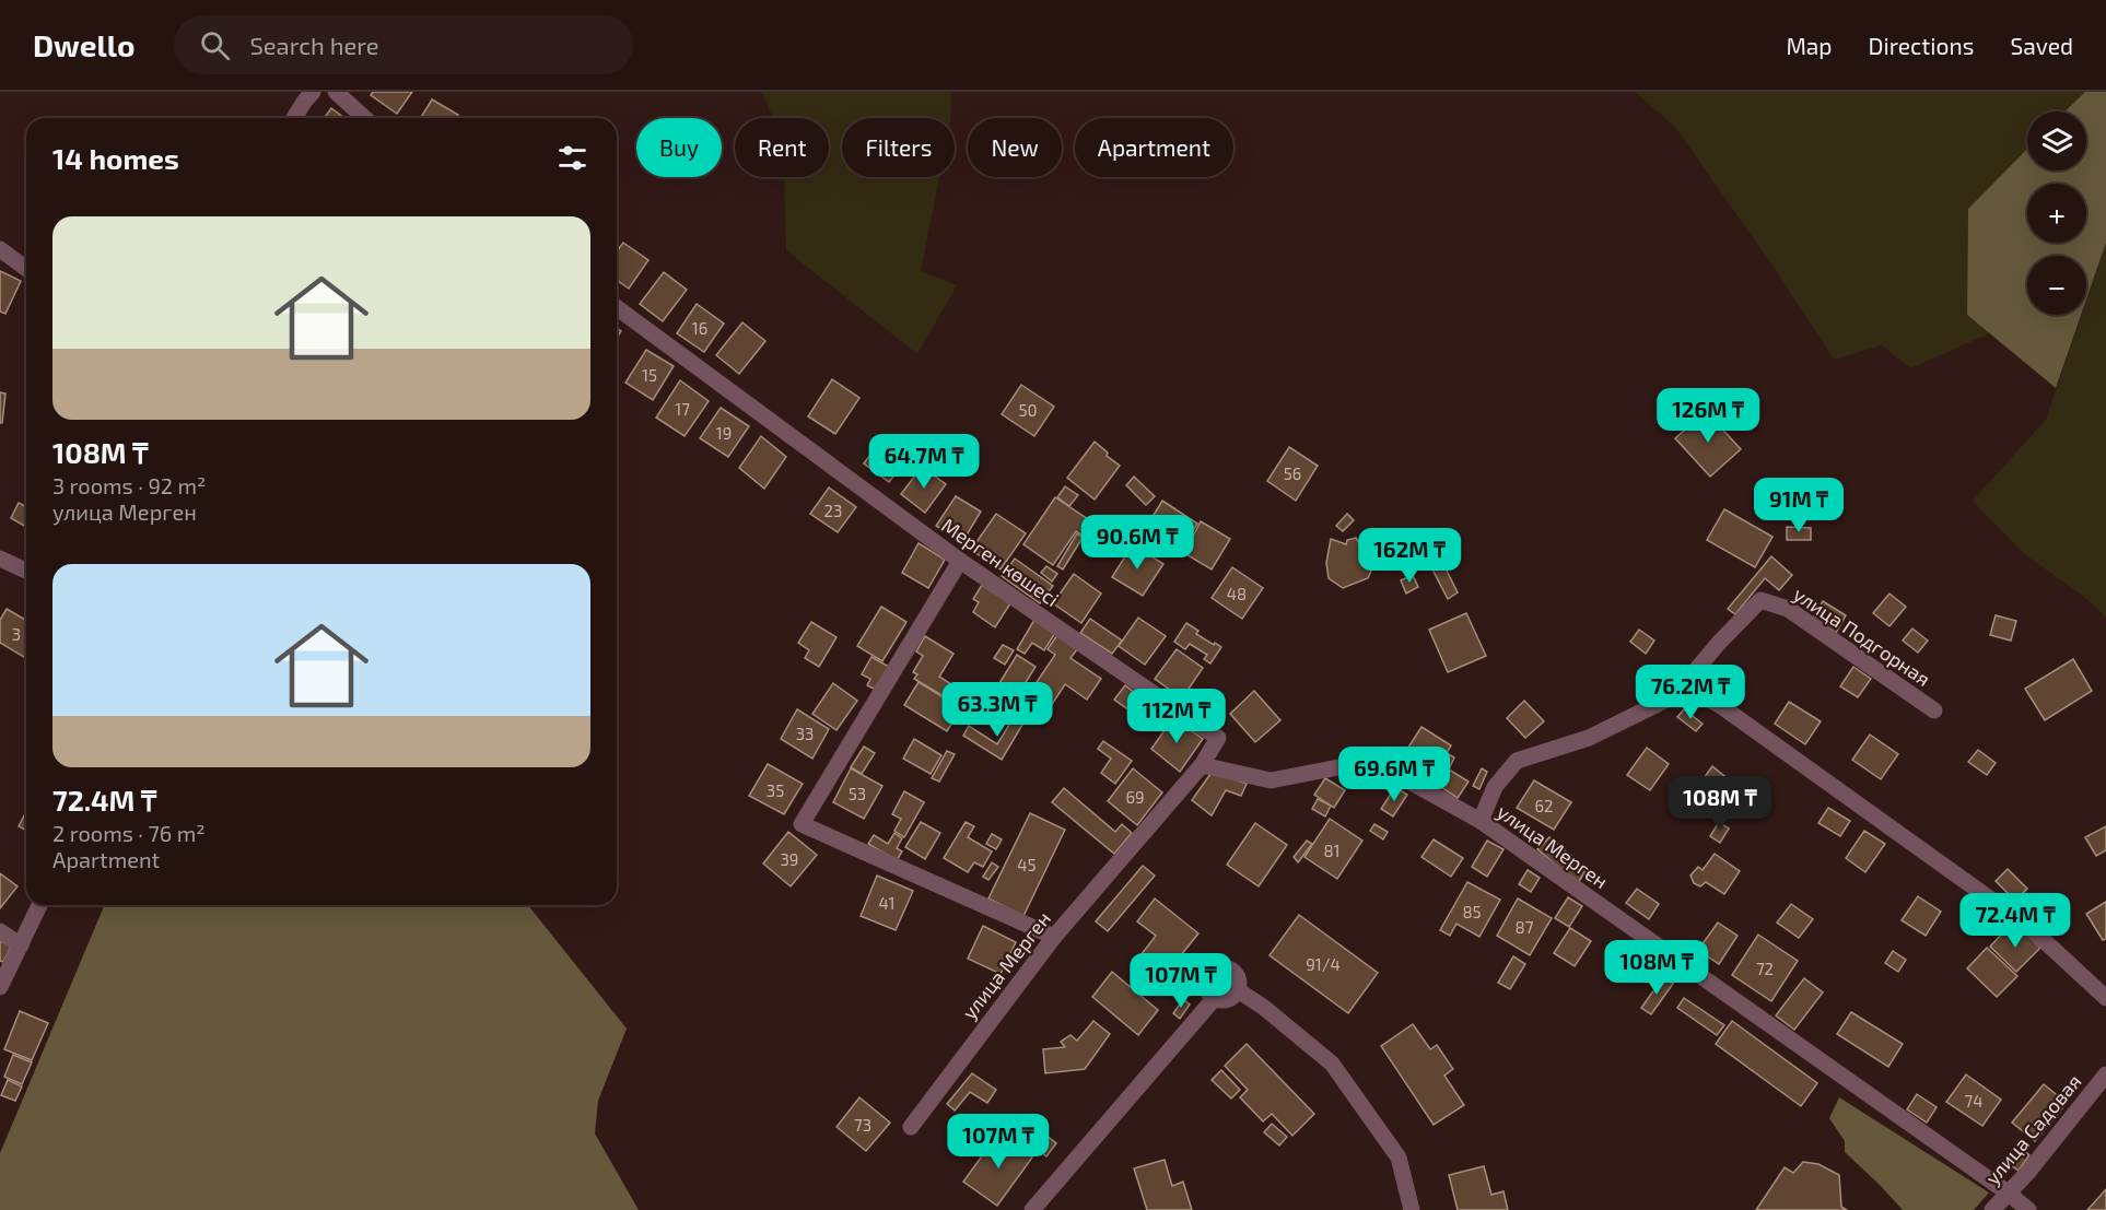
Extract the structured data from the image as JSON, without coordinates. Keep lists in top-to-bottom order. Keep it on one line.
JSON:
{"streets":{"street":["Мерген көшесі","улица Подгорная","улица Мерген","улица Садовая"]},"crossings":[["Мерген көшесі","улица Мерген"],["улица Мерген","улица Садовая"]],"house_numbers":["16","15","17","50","19","56","23","48","3","33","35","53","69","62","81","39","45","41","85","87","91/4","72","74","73"],"page":{"header":"Dwello","search":"Search here","nav":["Map","Directions","Saved"],"map_buttons":["+","−"],"chip":["Buy","Rent","Filters","New","Apartment"],"heading":"14 homes","list":[{"name":"108M ₸","note":"3 rooms · 92 m² · улица Мерген"},{"name":"72.4M ₸","note":"2 rooms · 76 m² · Apartment"}],"price":["126M ₸","64.7M ₸","91M ₸","90.6M ₸","162M ₸","76.2M ₸","63.3M ₸","112M ₸","69.6M ₸","108M ₸","72.4M ₸","108M ₸","107M ₸","107M ₸"]}}
